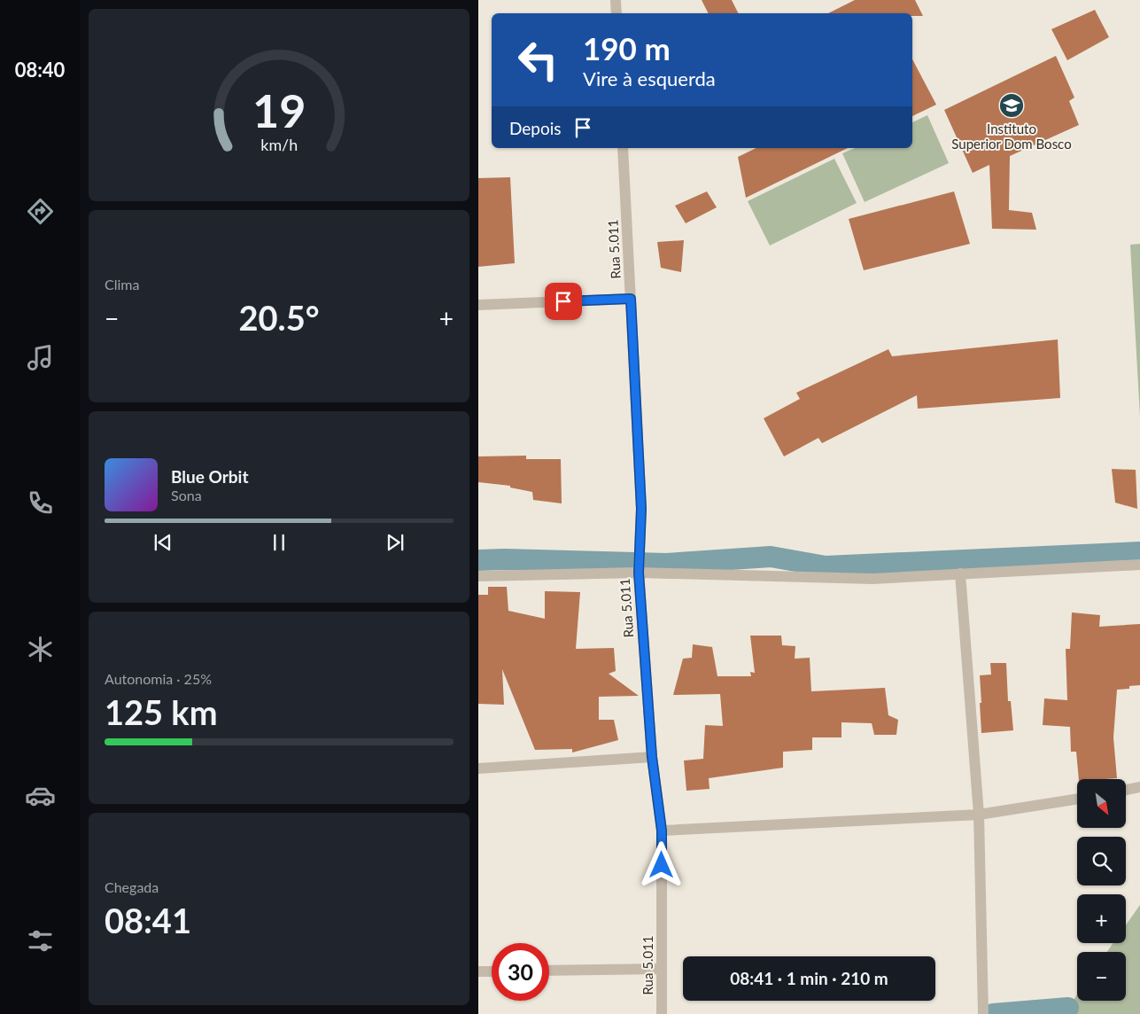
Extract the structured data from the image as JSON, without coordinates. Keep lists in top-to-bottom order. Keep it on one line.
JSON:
{"streets":{"street":["Rua 5.011"]},"places":{"school or university":["Instituto Superior Dom Bosco"]},"north":"bottom right","page":{"tabs":"08:40","turn":["190 m","Vire à esquerda"],"then":"Depois","tile":["Clima",["Autonomia · 25%","125 km"],["Chegada","08:41"]],"heat":["−","20.5°","+"],"song":["Blue Orbit","Sona"],"map_buttons":["+","−"],"limit":"30","trip":"08:41 · 1 min · 210 m","gauge":["19","km/h"]}}
